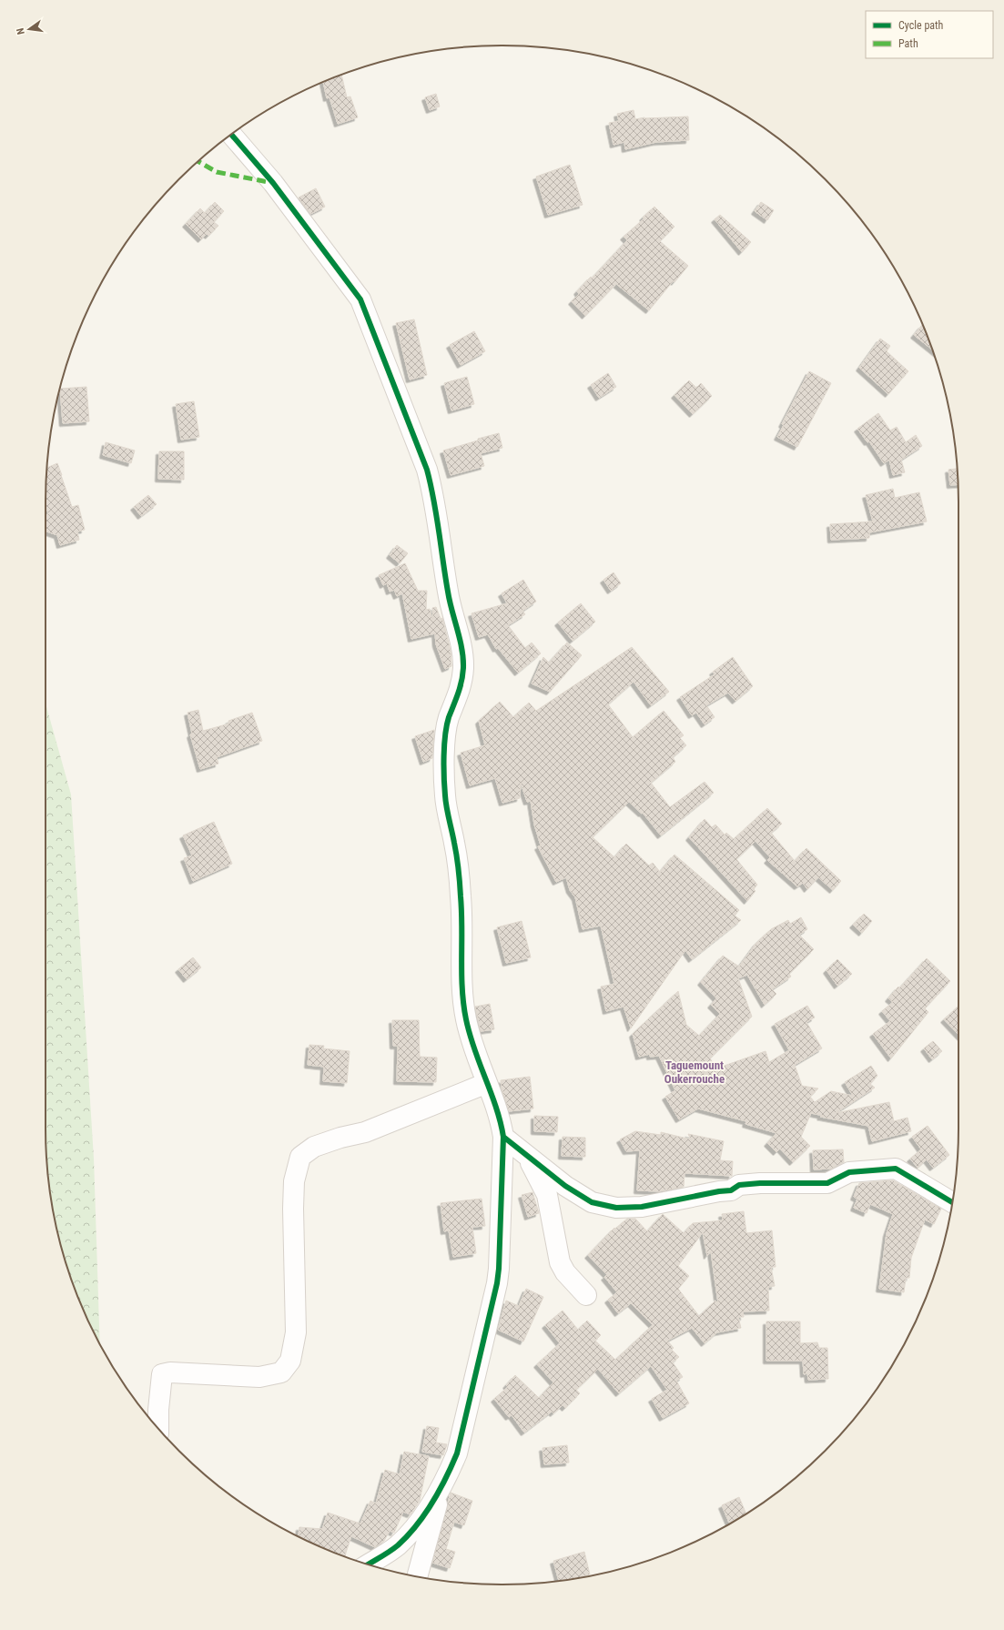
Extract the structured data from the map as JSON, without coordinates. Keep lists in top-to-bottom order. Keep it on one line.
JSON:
{"districts":["Taguemount Oukerrouche"],"legend":["Cycle path","Path"],"north":"left"}
